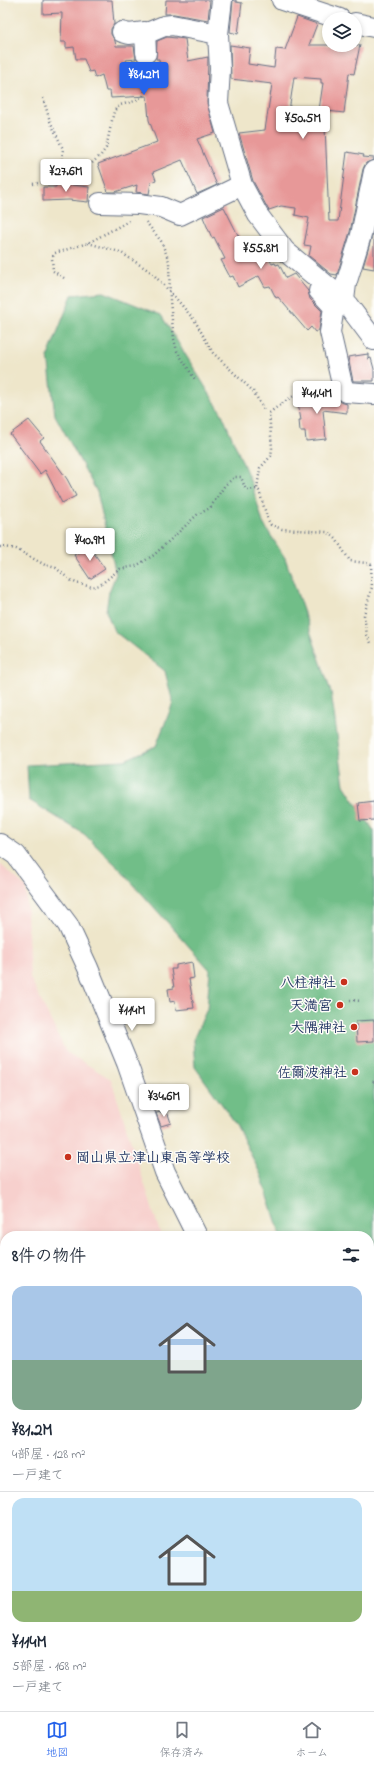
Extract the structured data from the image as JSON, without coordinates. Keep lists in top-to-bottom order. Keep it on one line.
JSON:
{"places":["八柱神社","天満宮","大隅神社","佐爾波神社","岡山県立津山東高等学校"],"page":{"price":["¥81.2M","¥50.5M","¥27.6M","¥55.8M","¥41.4M","¥40.9M","¥114M","¥34.6M"],"heading":"8件の物件","list":[{"name":"¥81.2M","note":"4部屋 · 128 m² · 一戸建て"},{"name":"¥114M","note":"5部屋 · 168 m² · 一戸建て"}],"tabs":["地図","保存済み","ホーム"]}}
